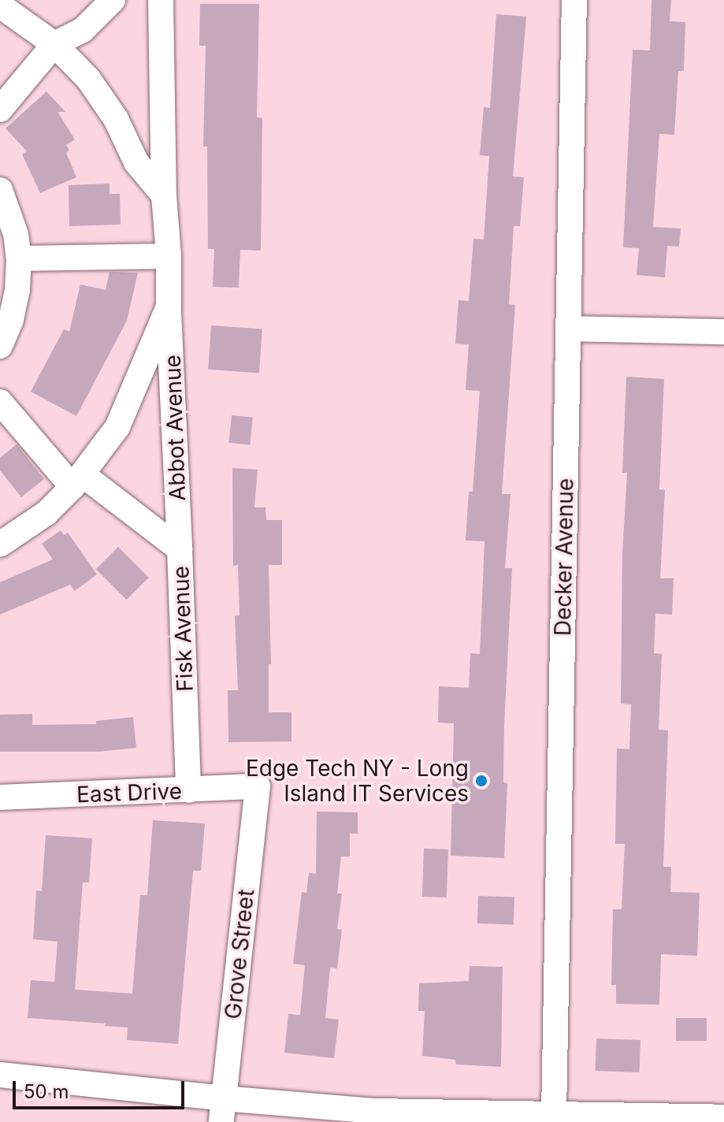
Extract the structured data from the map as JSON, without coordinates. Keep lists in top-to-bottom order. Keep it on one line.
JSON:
{"streets":{"street":["Abbot Avenue","Decker Avenue","Fisk Avenue","East Drive","Grove Street"]},"crossings":[["Abbot Avenue","Fisk Avenue"],["Fisk Avenue","East Drive"],["East Drive","Grove Street"]],"places":["Edge Tech NY - Long Island IT Services"],"scale_bar":"50 m"}
